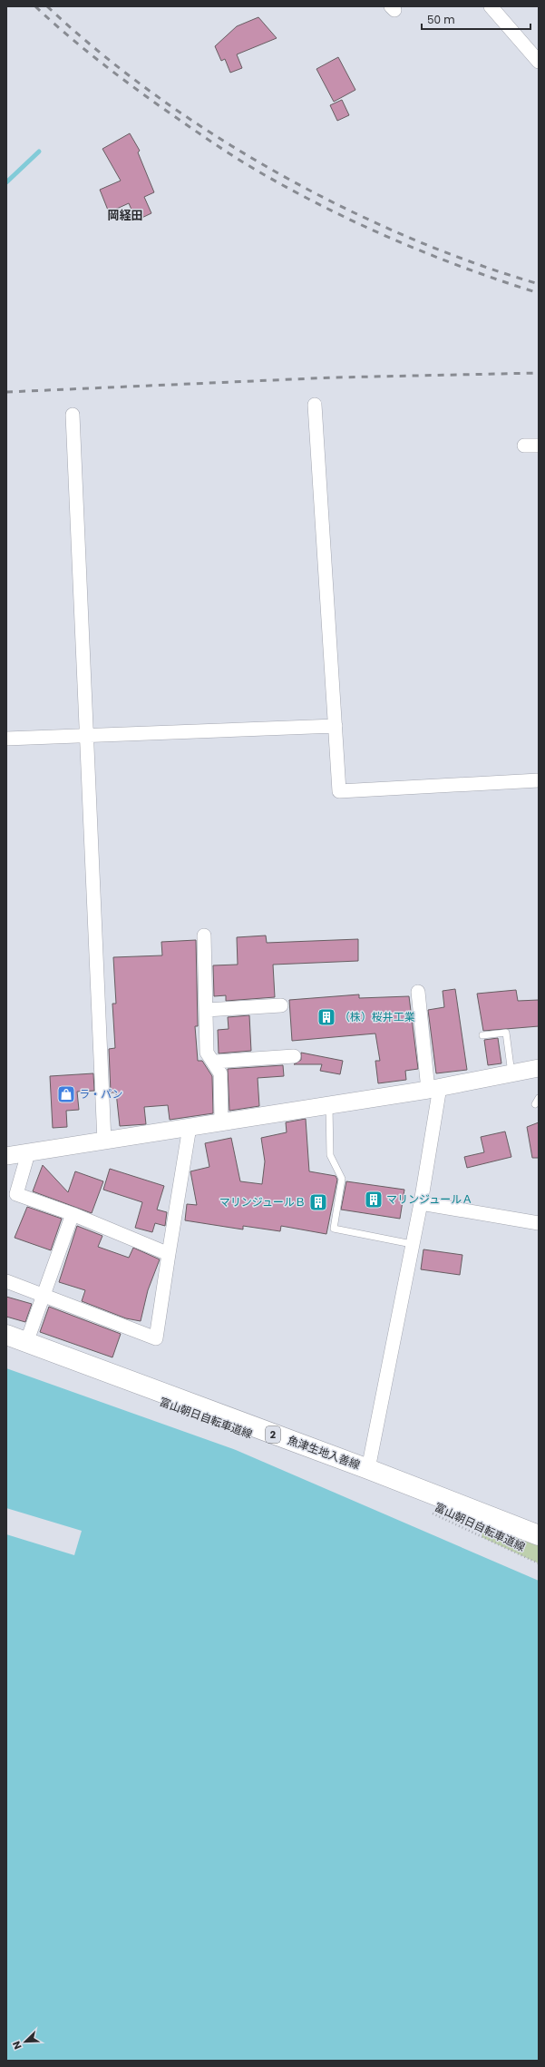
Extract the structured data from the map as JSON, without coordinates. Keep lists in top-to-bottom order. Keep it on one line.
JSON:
{"streets":{"main road":["2","魚津生地入善線"],"path":["富山朝日自転車道線"]},"districts":["岡経田"],"places":{"building":["（株）桜井工業","マリンジュールＡ","マリンジュールＢ"],"shop":["ラ・パン"]},"scale_bar":"50 m","north":"bottom left"}
